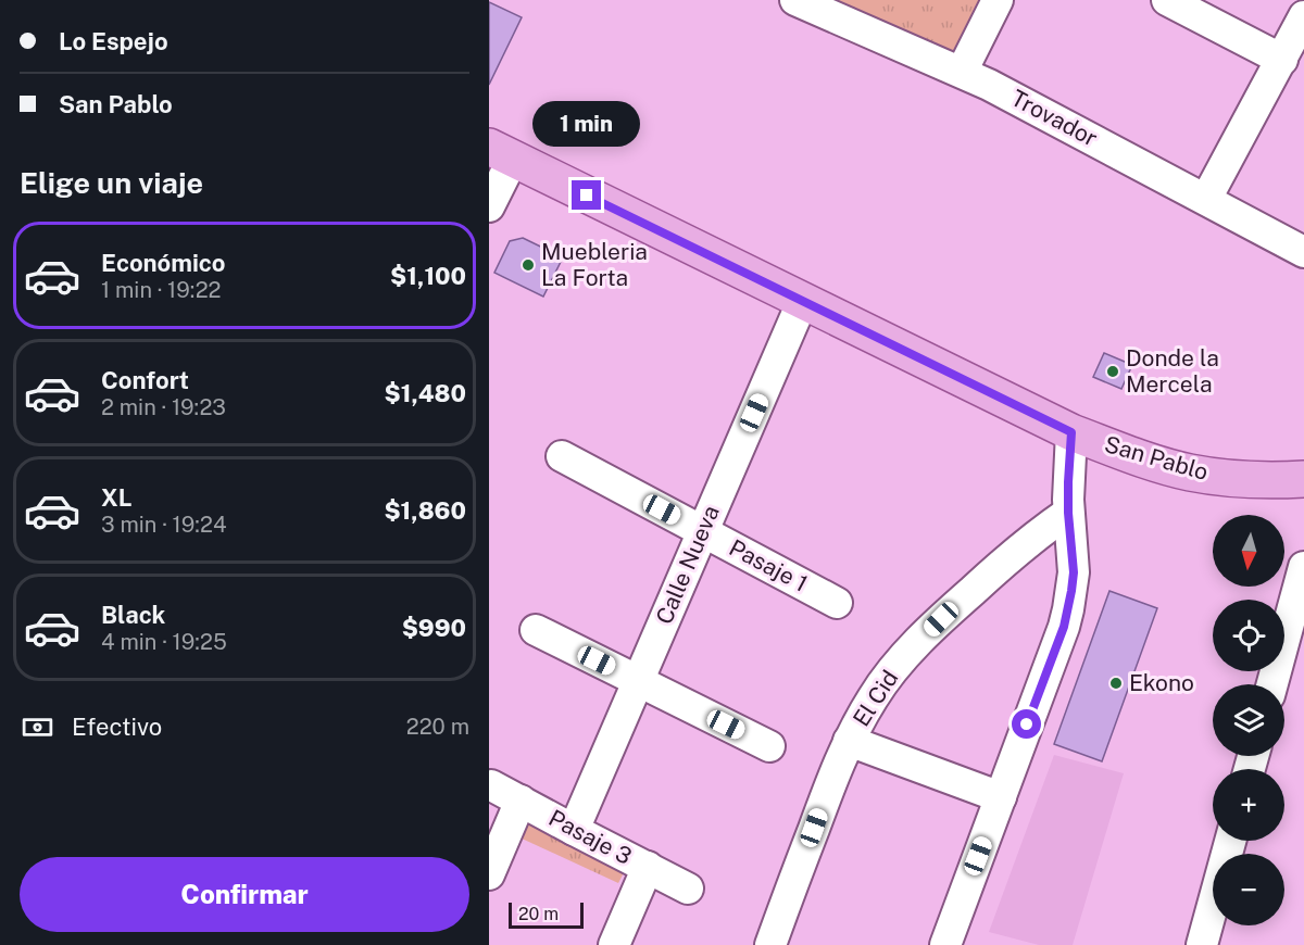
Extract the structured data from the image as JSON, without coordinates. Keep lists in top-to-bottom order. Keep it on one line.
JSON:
{"streets":{"main road":["San Pablo"],"street":["Trovador","Calle Nueva","Pasaje 1","El Cid","Pasaje 3"]},"crossings":[["San Pablo","Calle Nueva"],["Calle Nueva","Pasaje 1"],["Calle Nueva","Pasaje 3"]],"places":["Muebleria La Forta","Donde la Mercela","Ekono"],"scale_bar":"20 m","north":"bottom","page":{"banner":["Lo Espejo","San Pablo"],"bubble":"1 min","heading":"Elige un viaje","list":[{"name":"Económico","note":"1 min · 19:22","value":"$1,100"},{"name":"Confort","note":"2 min · 19:23","value":"$1,480"},{"name":"XL","note":"3 min · 19:24","value":"$1,860"},{"name":"Black","note":"4 min · 19:25","value":"$990"}],"map_buttons":["+","−"],"pay":["Efectivo","220 m"],"buttons":"Confirmar","scale":"20 m"}}
